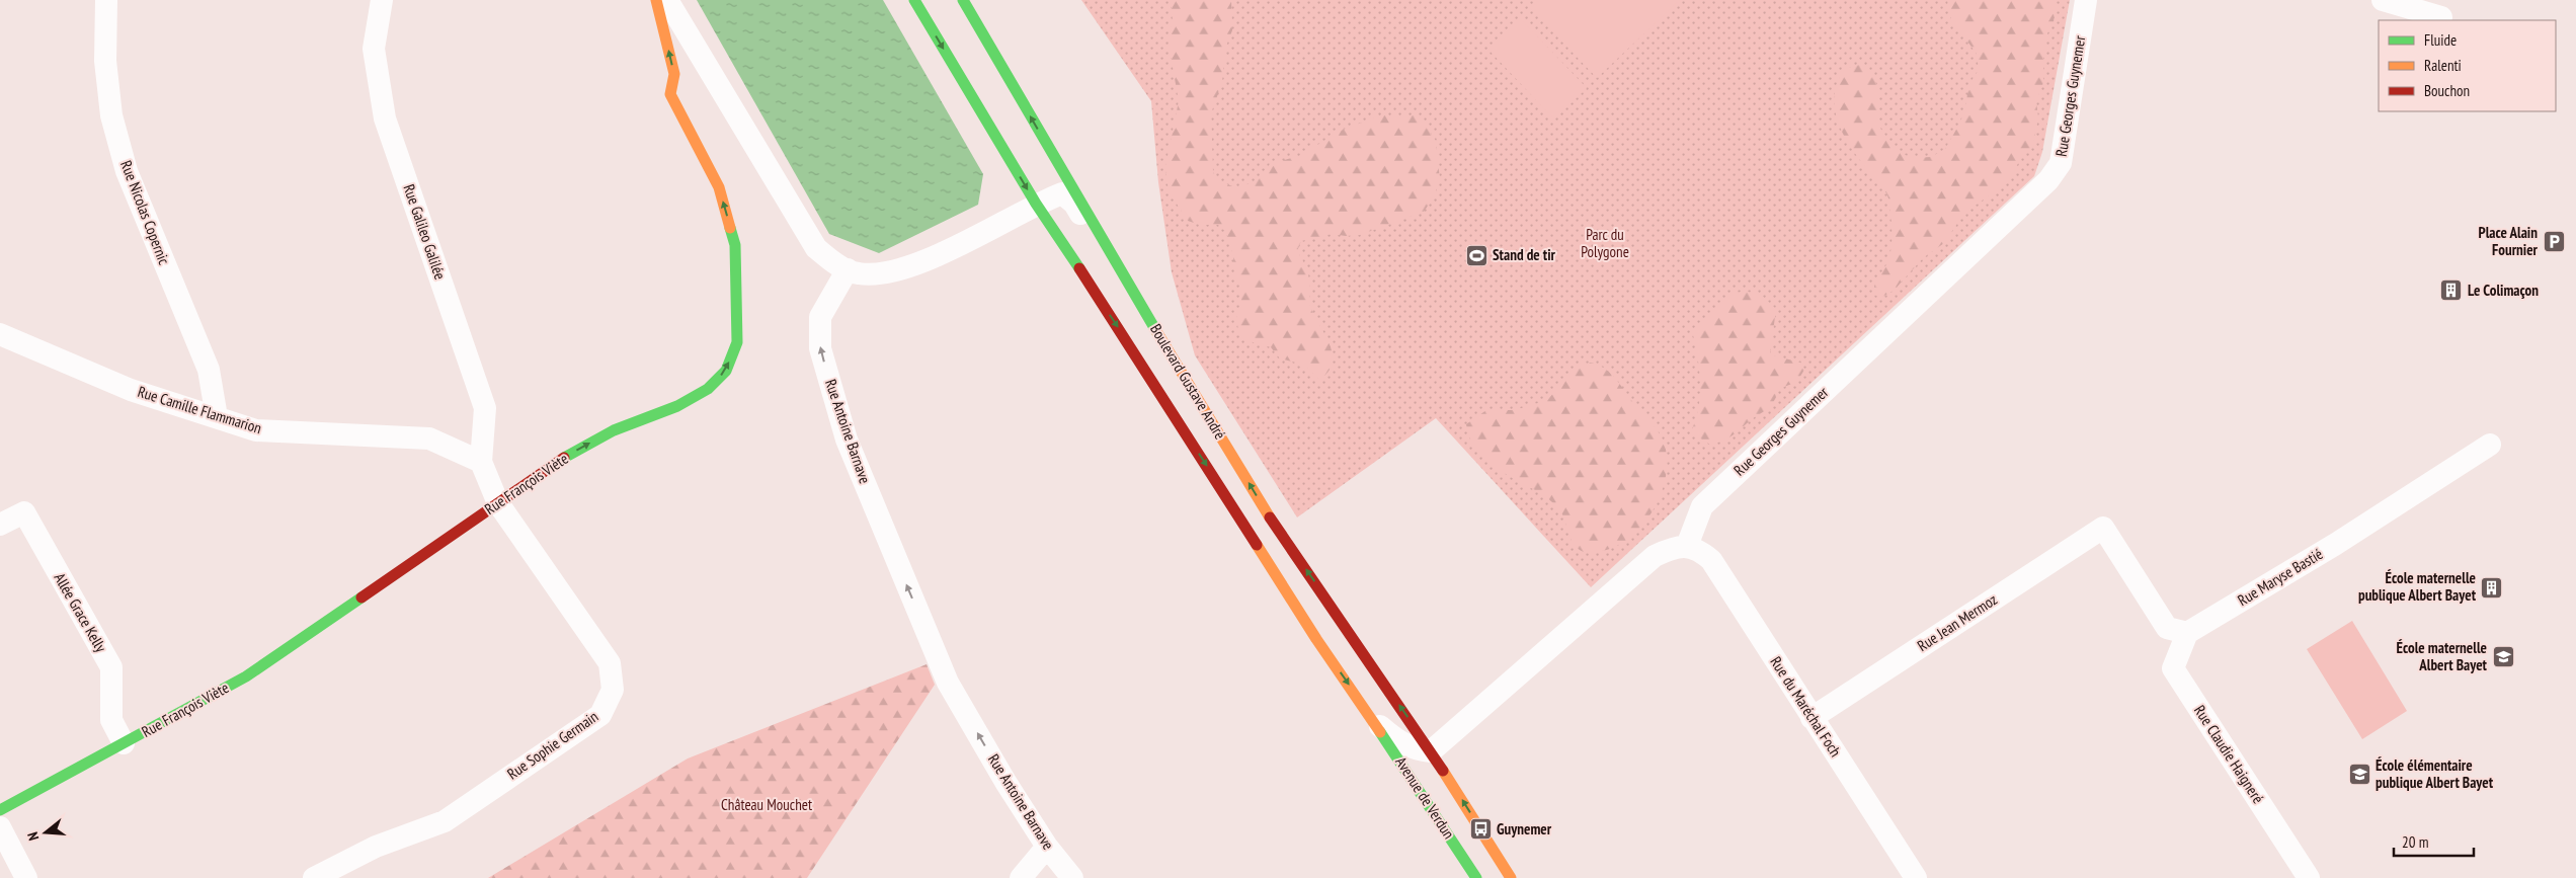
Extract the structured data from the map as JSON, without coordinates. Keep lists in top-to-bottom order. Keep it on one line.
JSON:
{"streets":{"main road":["Boulevard Gustave André","Rue François Viète","Avenue de Verdun"],"street":["Rue Georges Guynemer","Rue Nicolas Copernic","Rue Galileo Galilée","Rue Camille Flammarion","Rue Antoine Barnave","Rue Maryse Bastié","Allée Grace Kelly","Rue Jean Mermoz","Rue du Maréchal Foch","Rue Sophie Germain","Rue Claudie Haigneré"]},"crossings":[["Rue Georges Guynemer","Rue du Maréchal Foch"],["Rue Nicolas Copernic","Rue Camille Flammarion"],["Rue Galileo Galilée","Rue Camille Flammarion"],["Boulevard Gustave André","Avenue de Verdun"],["Rue François Viète","Allée Grace Kelly"],["Rue François Viète","Rue Sophie Germain"],["Rue Maryse Bastié","Rue Jean Mermoz"],["Rue Maryse Bastié","Rue Claudie Haigneré"],["Rue Jean Mermoz","Rue du Maréchal Foch"],["Rue Jean Mermoz","Rue Claudie Haigneré"]],"one_way":["Rue Antoine Barnave","Rue François Viète"],"parks":["Parc du Polygone","Château Mouchet"],"places":{"parking":["Place Alain Fournier"],"sports":["Stand de tir"],"building":["Le Colimaçon","École maternelle publique Albert Bayet"],"school or university":["École maternelle Albert Bayet","École élémentaire publique Albert Bayet"],"bus stop":["Guynemer"]},"legend":["Fluide","Ralenti","Bouchon"],"scale_bar":"20 m","north":"left"}
